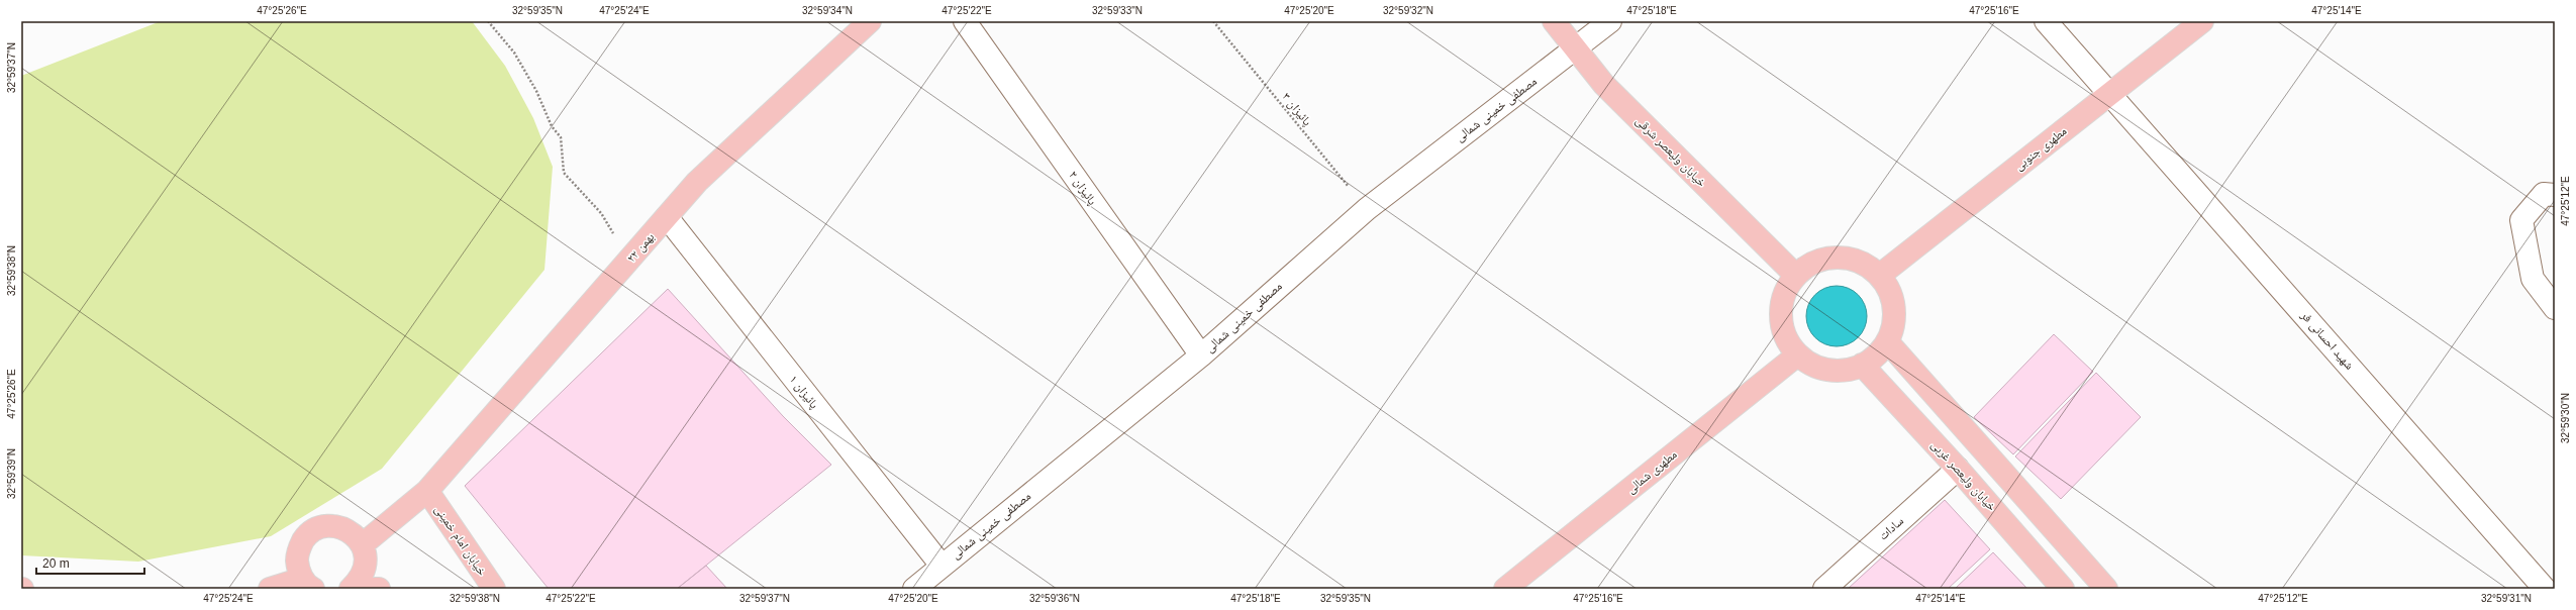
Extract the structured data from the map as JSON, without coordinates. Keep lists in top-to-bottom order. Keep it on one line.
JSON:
{"streets":{"main road":["مطهری جنوبی","خیابان ولیعصر شرقی","۲۲ بهمن","مطهری شمالی","خیابان ولیعصر غربی","خیابان امام خمینی"],"street":["مصطفی خمینی شمالی","پائیزان ۲","شهید احسانی فر","پائیزان ۱","سادات"],"path":["پائیزان ۳"]},"crossings":[["پائیزان ۳","مصطفی خمینی شمالی"],["مصطفی خمینی شمالی","خیابان ولیعصر شرقی"],["مصطفی خمینی شمالی","پائیزان ۲"],["مصطفی خمینی شمالی","پائیزان ۱"],["مطهری جنوبی","خیابان ولیعصر شرقی"],["مطهری جنوبی","شهید احسانی فر"],["مطهری جنوبی","مطهری شمالی"],["مطهری جنوبی","خیابان ولیعصر غربی"],["خیابان ولیعصر شرقی","مطهری شمالی"],["خیابان ولیعصر شرقی","خیابان ولیعصر غربی"],["۲۲ بهمن","پائیزان ۱"],["۲۲ بهمن","خیابان امام خمینی"],["مطهری شمالی","خیابان ولیعصر غربی"],["خیابان ولیعصر غربی","سادات"]],"scale_bar":"20 m","coordinates":["47°25'26\"E","32°59'35\"N","47°25'24\"E","32°59'34\"N","47°25'22\"E","32°59'33\"N","47°25'20\"E","32°59'32\"N","47°25'18\"E","47°25'16\"E","47°25'14\"E","32°59'37\"N","47°25'12\"E","32°59'38\"N","32°59'30\"N","32°59'39\"N","32°59'36\"N","32°59'31\"N"]}
